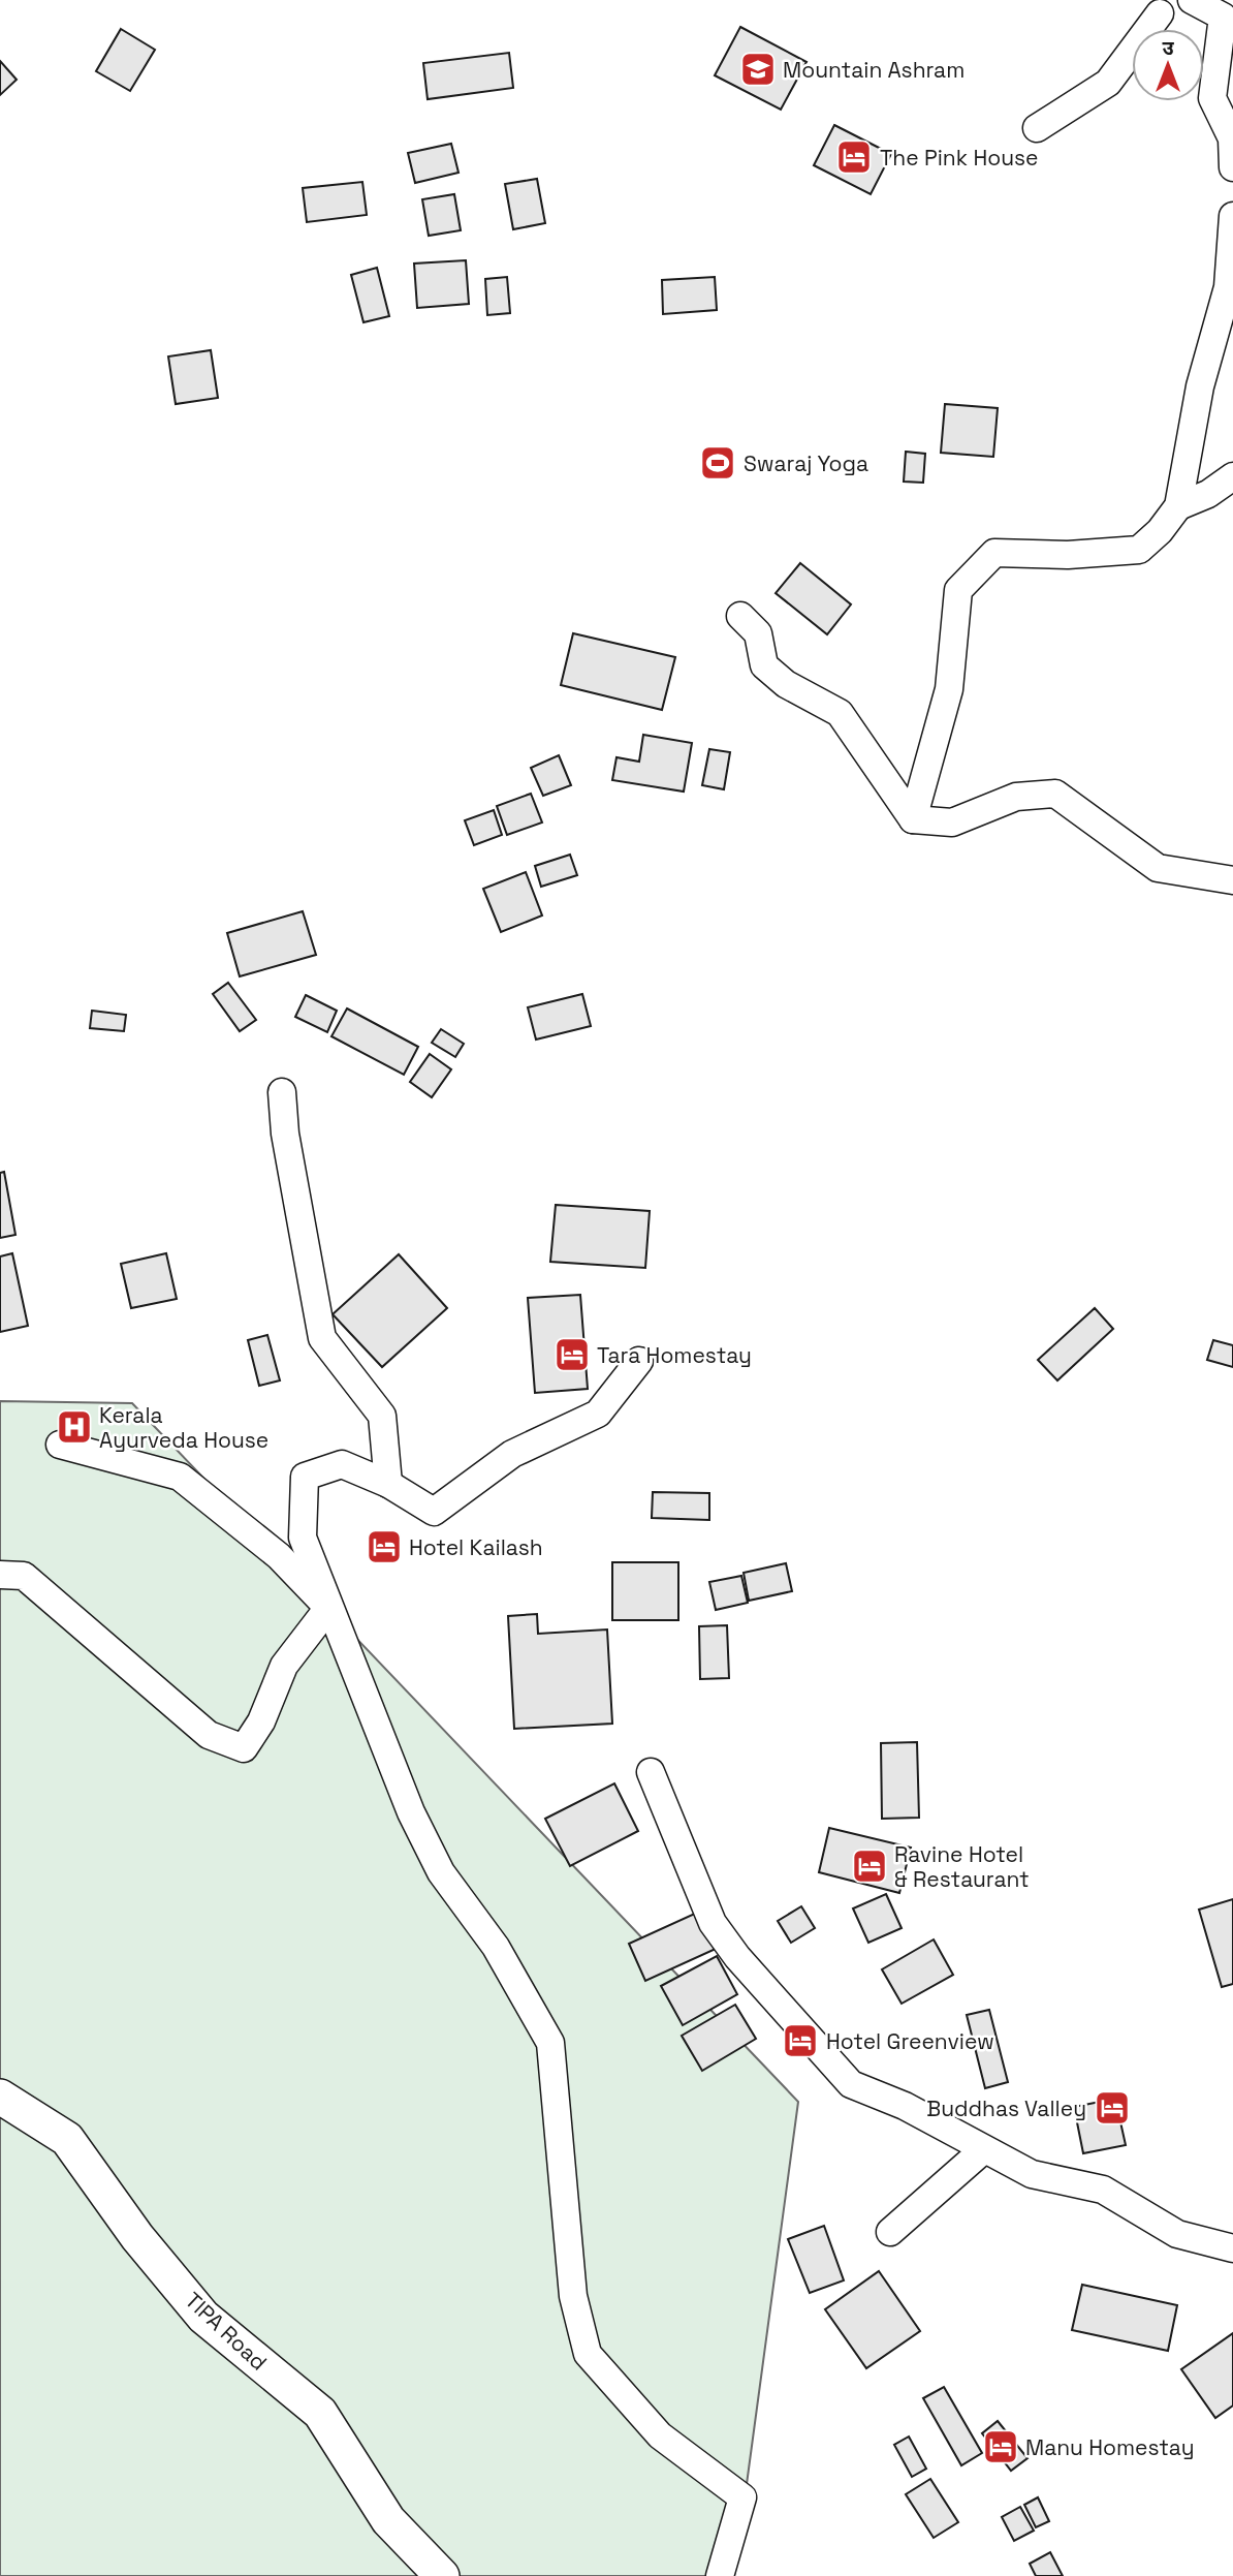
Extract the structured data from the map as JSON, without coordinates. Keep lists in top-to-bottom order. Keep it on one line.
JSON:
{"streets":{"street":["TIPA Road"]},"places":{"school or university":["Mountain Ashram"],"hotel":["The Pink House","Tara Homestay","Hotel Kailash","Ravine Hotel & Restaurant","Hotel Greenview","Buddhas Valley","Manu Homestay"],"sports":["Swaraj Yoga"],"hospital":["Kerala Ayurveda House"]},"north":"top"}
